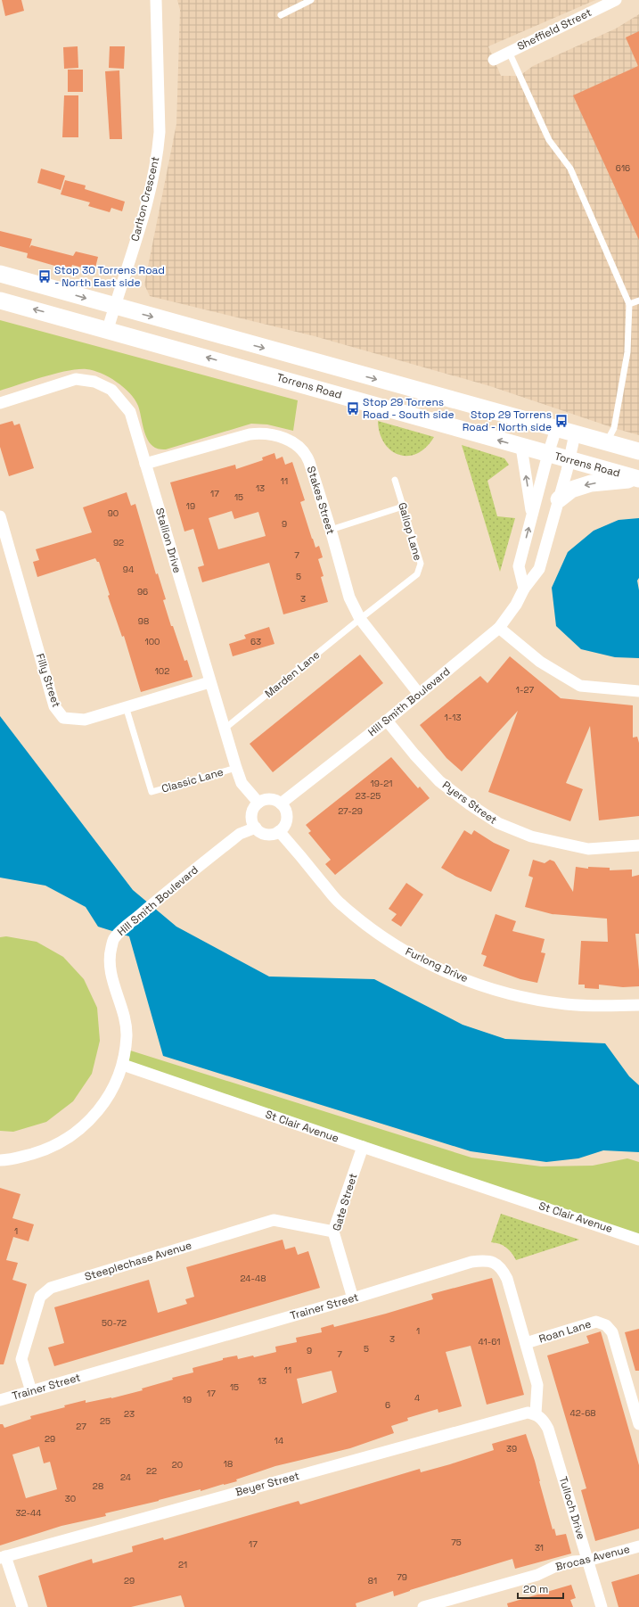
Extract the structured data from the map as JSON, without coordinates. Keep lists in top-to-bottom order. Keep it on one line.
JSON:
{"streets":{"main road":["Torrens Road"],"street":["Sheffield Street","Carlton Crescent","Stakes Street","Stallion Drive","Filly Street","Hill Smith Boulevard","Pyers Street","Furlong Drive","St Clair Avenue","Gate Street","Steeplechase Avenue","Trainer Street","Roan Lane","Beyer Street","Tulloch Drive","Brocas Avenue"],"lane":["Gallop Lane","Marden Lane","Classic Lane"]},"crossings":[["Carlton Crescent","Torrens Road"],["Torrens Road","Hill Smith Boulevard"],["Stakes Street","Gallop Lane"],["Stakes Street","Stallion Drive"],["Stakes Street","Marden Lane"],["Stakes Street","Hill Smith Boulevard"],["Gallop Lane","Marden Lane"],["Stallion Drive","Marden Lane"],["Stallion Drive","Filly Street"],["Stallion Drive","Hill Smith Boulevard"],["Stallion Drive","Classic Lane"],["Stallion Drive","Furlong Drive"],["Filly Street","Classic Lane"],["Hill Smith Boulevard","Pyers Street"],["Hill Smith Boulevard","Furlong Drive"],["Hill Smith Boulevard","St Clair Avenue"],["St Clair Avenue","Gate Street"],["Gate Street","Steeplechase Avenue"],["Gate Street","Trainer Street"],["Steeplechase Avenue","Trainer Street"],["Trainer Street","Roan Lane"],["Trainer Street","Beyer Street"],["Trainer Street","Tulloch Drive"],["Beyer Street","Tulloch Drive"],["Tulloch Drive","Brocas Avenue"]],"places":{"bus stop":["Stop 30 Torrens Road - North East side","Stop 29 Torrens Road - South side","Stop 29 Torrens Road - North side"]},"house_numbers":["616","11","13","17","15","19","90","9","92","7","94","5","96","3","98","100","63","102","1-27","1-13","19-21","23-25","27-29","1","24-48","50-72","1","3","41-61","5","9","7","11","13","15","17","4","19","6","42-68","23","25","27","29","14","39","18","20","22","24","28","30","32-44","75","17","31","21","79","29","81"],"scale_bar":"20 m"}
